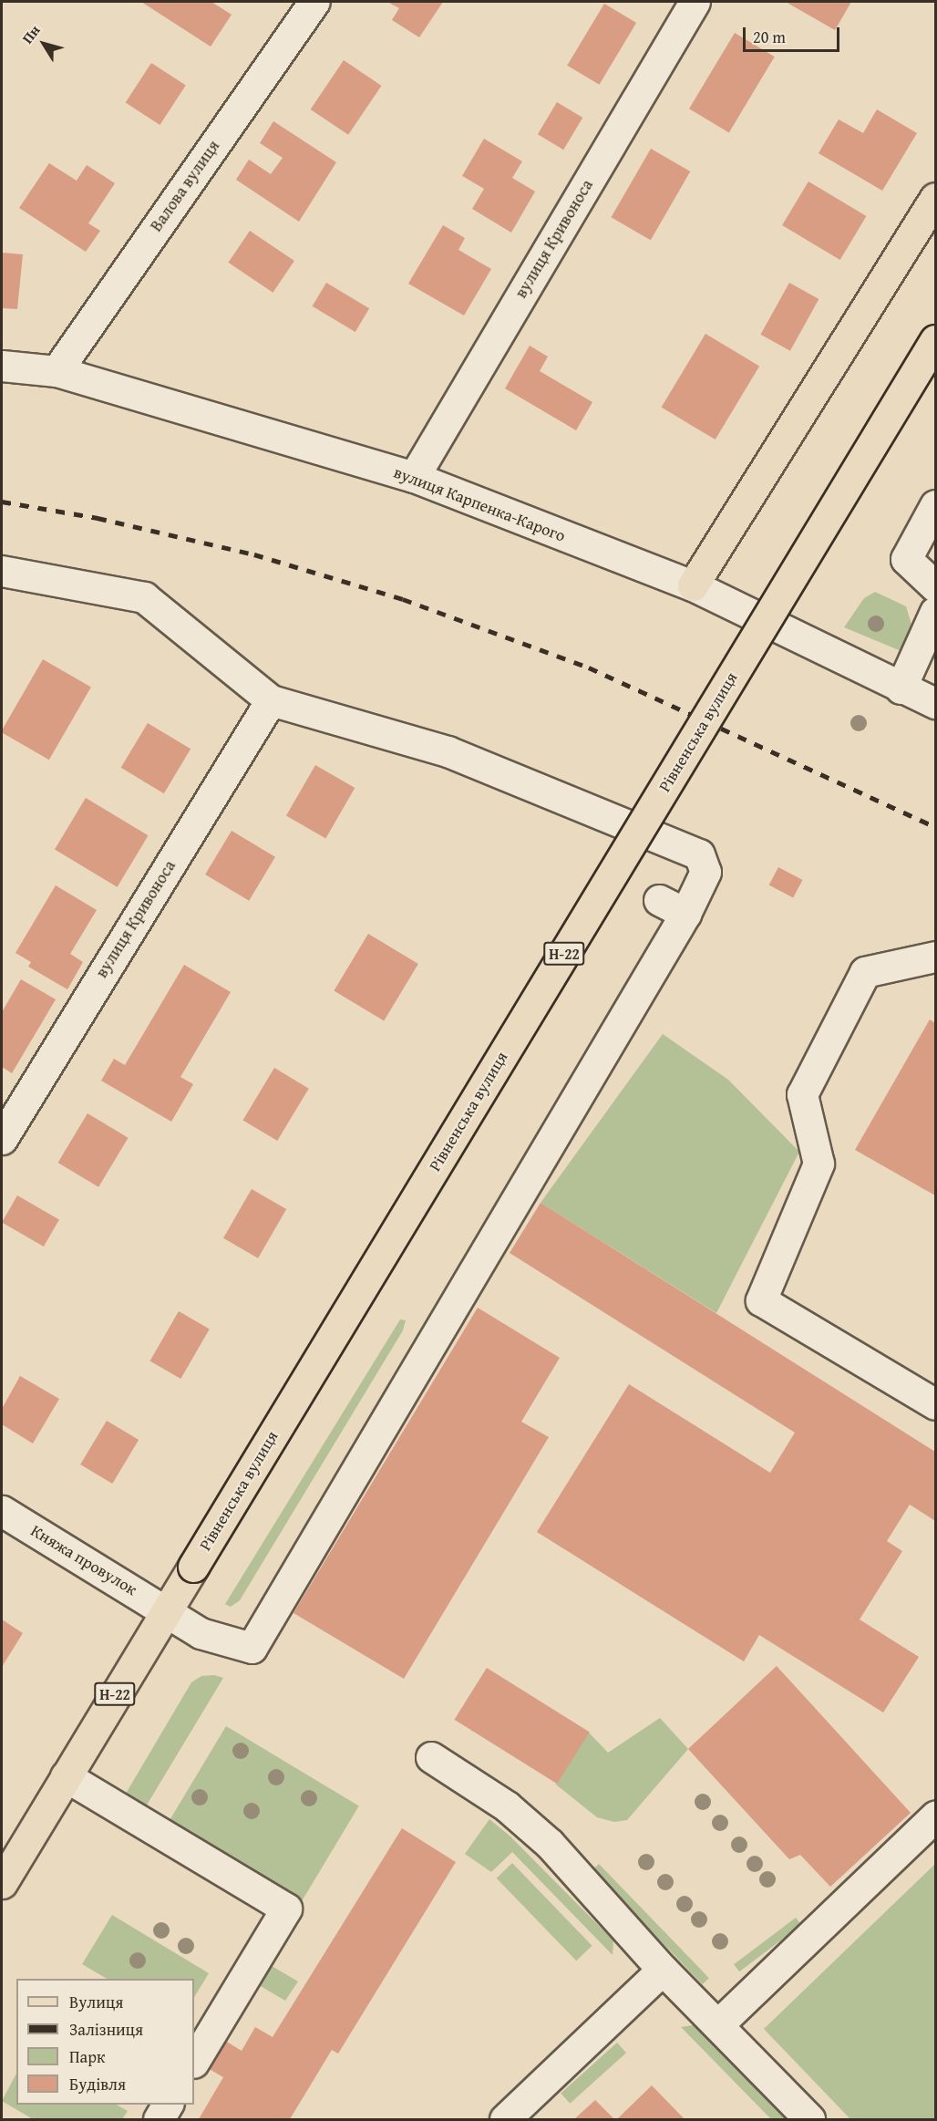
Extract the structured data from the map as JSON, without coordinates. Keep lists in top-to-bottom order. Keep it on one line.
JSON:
{"streets":{"main road":["Рівненська вулиця","Н-22"],"street":["Валова вулиця","вулиця Кривоноса","вулиця Карпенка-Карого","Княжа провулок"]},"crossings":[["Валова вулиця","вулиця Карпенка-Карого"],["вулиця Кривоноса","вулиця Карпенка-Карого"],["Рівненська вулиця","Княжа провулок"]],"legend":["Вулиця","Залізниця","Парк","Будівля"],"scale_bar":"20 m","north":"top left"}
